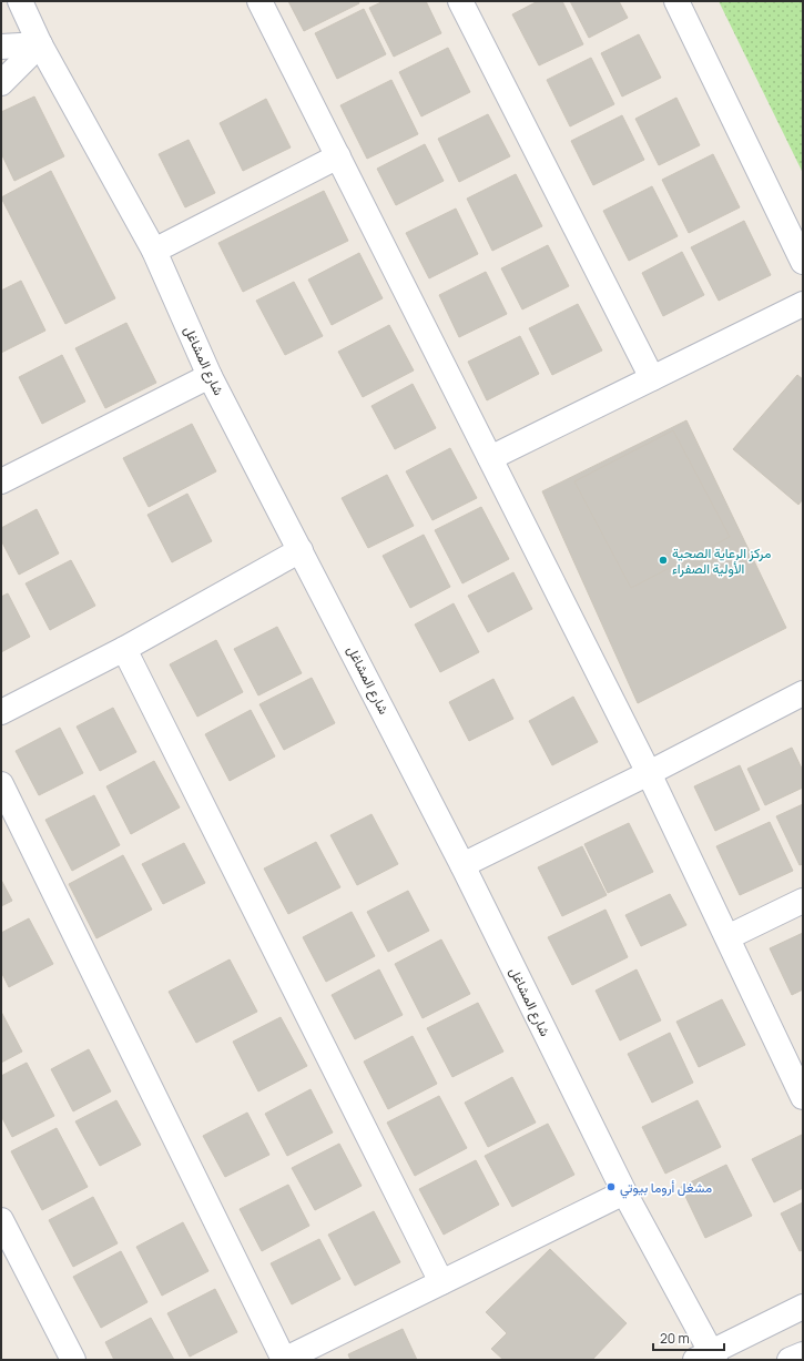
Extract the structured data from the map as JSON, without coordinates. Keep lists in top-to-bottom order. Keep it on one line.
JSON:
{"streets":{"street":["شارع المشاغل"]},"places":["مركز الرعاية الصحية الأولية الصفراء","مشغل أروما بيوتي"],"scale_bar":"20 m"}
